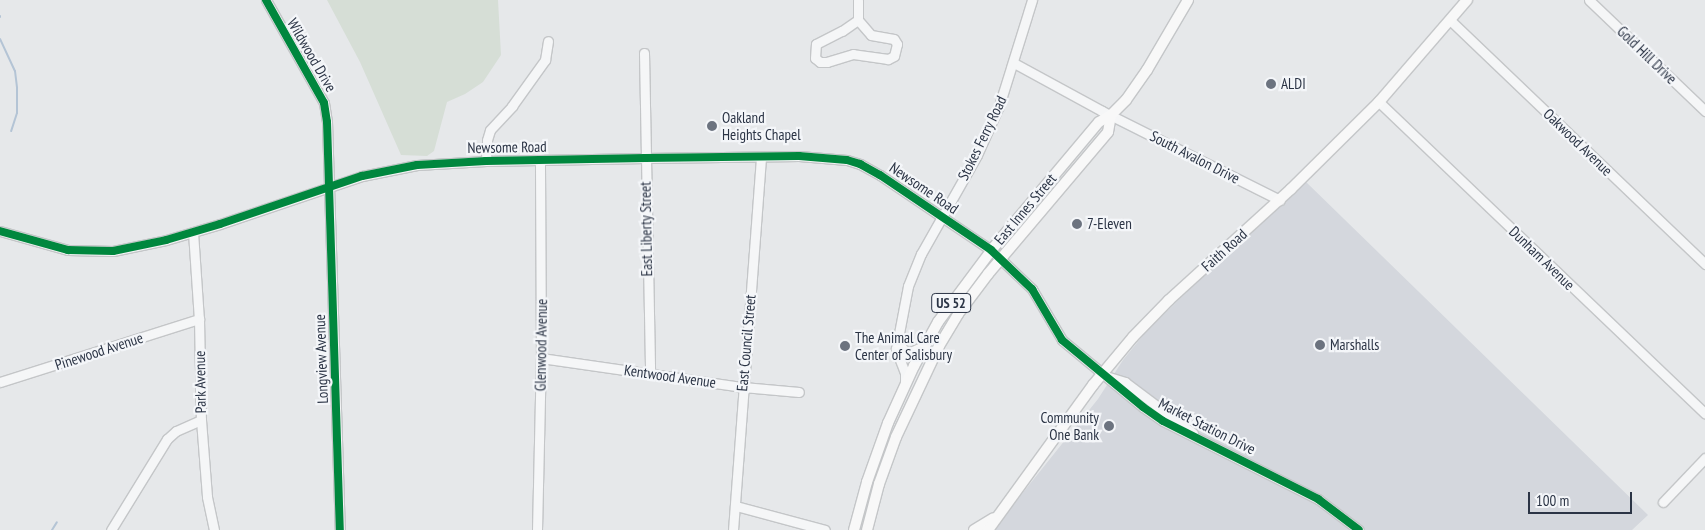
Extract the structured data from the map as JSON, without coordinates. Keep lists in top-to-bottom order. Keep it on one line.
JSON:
{"streets":{"main road":["East Innes Street","Faith Road","US 52"],"street":["Wildwood Drive","Gold Hill Drive","Stokes Ferry Road","Oakwood Avenue","Newsome Road","South Avalon Drive","East Liberty Street","Dunham Avenue","East Council Street","Glenwood Avenue","Pinewood Avenue","Longview Avenue","Kentwood Avenue","Park Avenue","Market Station Drive"]},"crossings":[["Wildwood Drive","Newsome Road"],["Wildwood Drive","Longview Avenue"],["Stokes Ferry Road","Newsome Road"],["Stokes Ferry Road","South Avalon Drive"],["Stokes Ferry Road","East Innes Street"],["Oakwood Avenue","Faith Road"],["Newsome Road","East Innes Street"],["Newsome Road","East Liberty Street"],["Newsome Road","East Council Street"],["Newsome Road","Glenwood Avenue"],["Newsome Road","Longview Avenue"],["Newsome Road","Park Avenue"],["Newsome Road","Market Station Drive"],["South Avalon Drive","East Innes Street"],["South Avalon Drive","Faith Road"],["East Innes Street","Market Station Drive"],["East Liberty Street","Kentwood Avenue"],["Faith Road","Dunham Avenue"],["Faith Road","Market Station Drive"],["East Council Street","Kentwood Avenue"],["Glenwood Avenue","Kentwood Avenue"],["Pinewood Avenue","Park Avenue"]],"places":["ALDI","Oakland Heights Chapel","7-Eleven","Marshalls","The Animal Care Center of Salisbury","Community One Bank"],"scale_bar":"100 m"}
